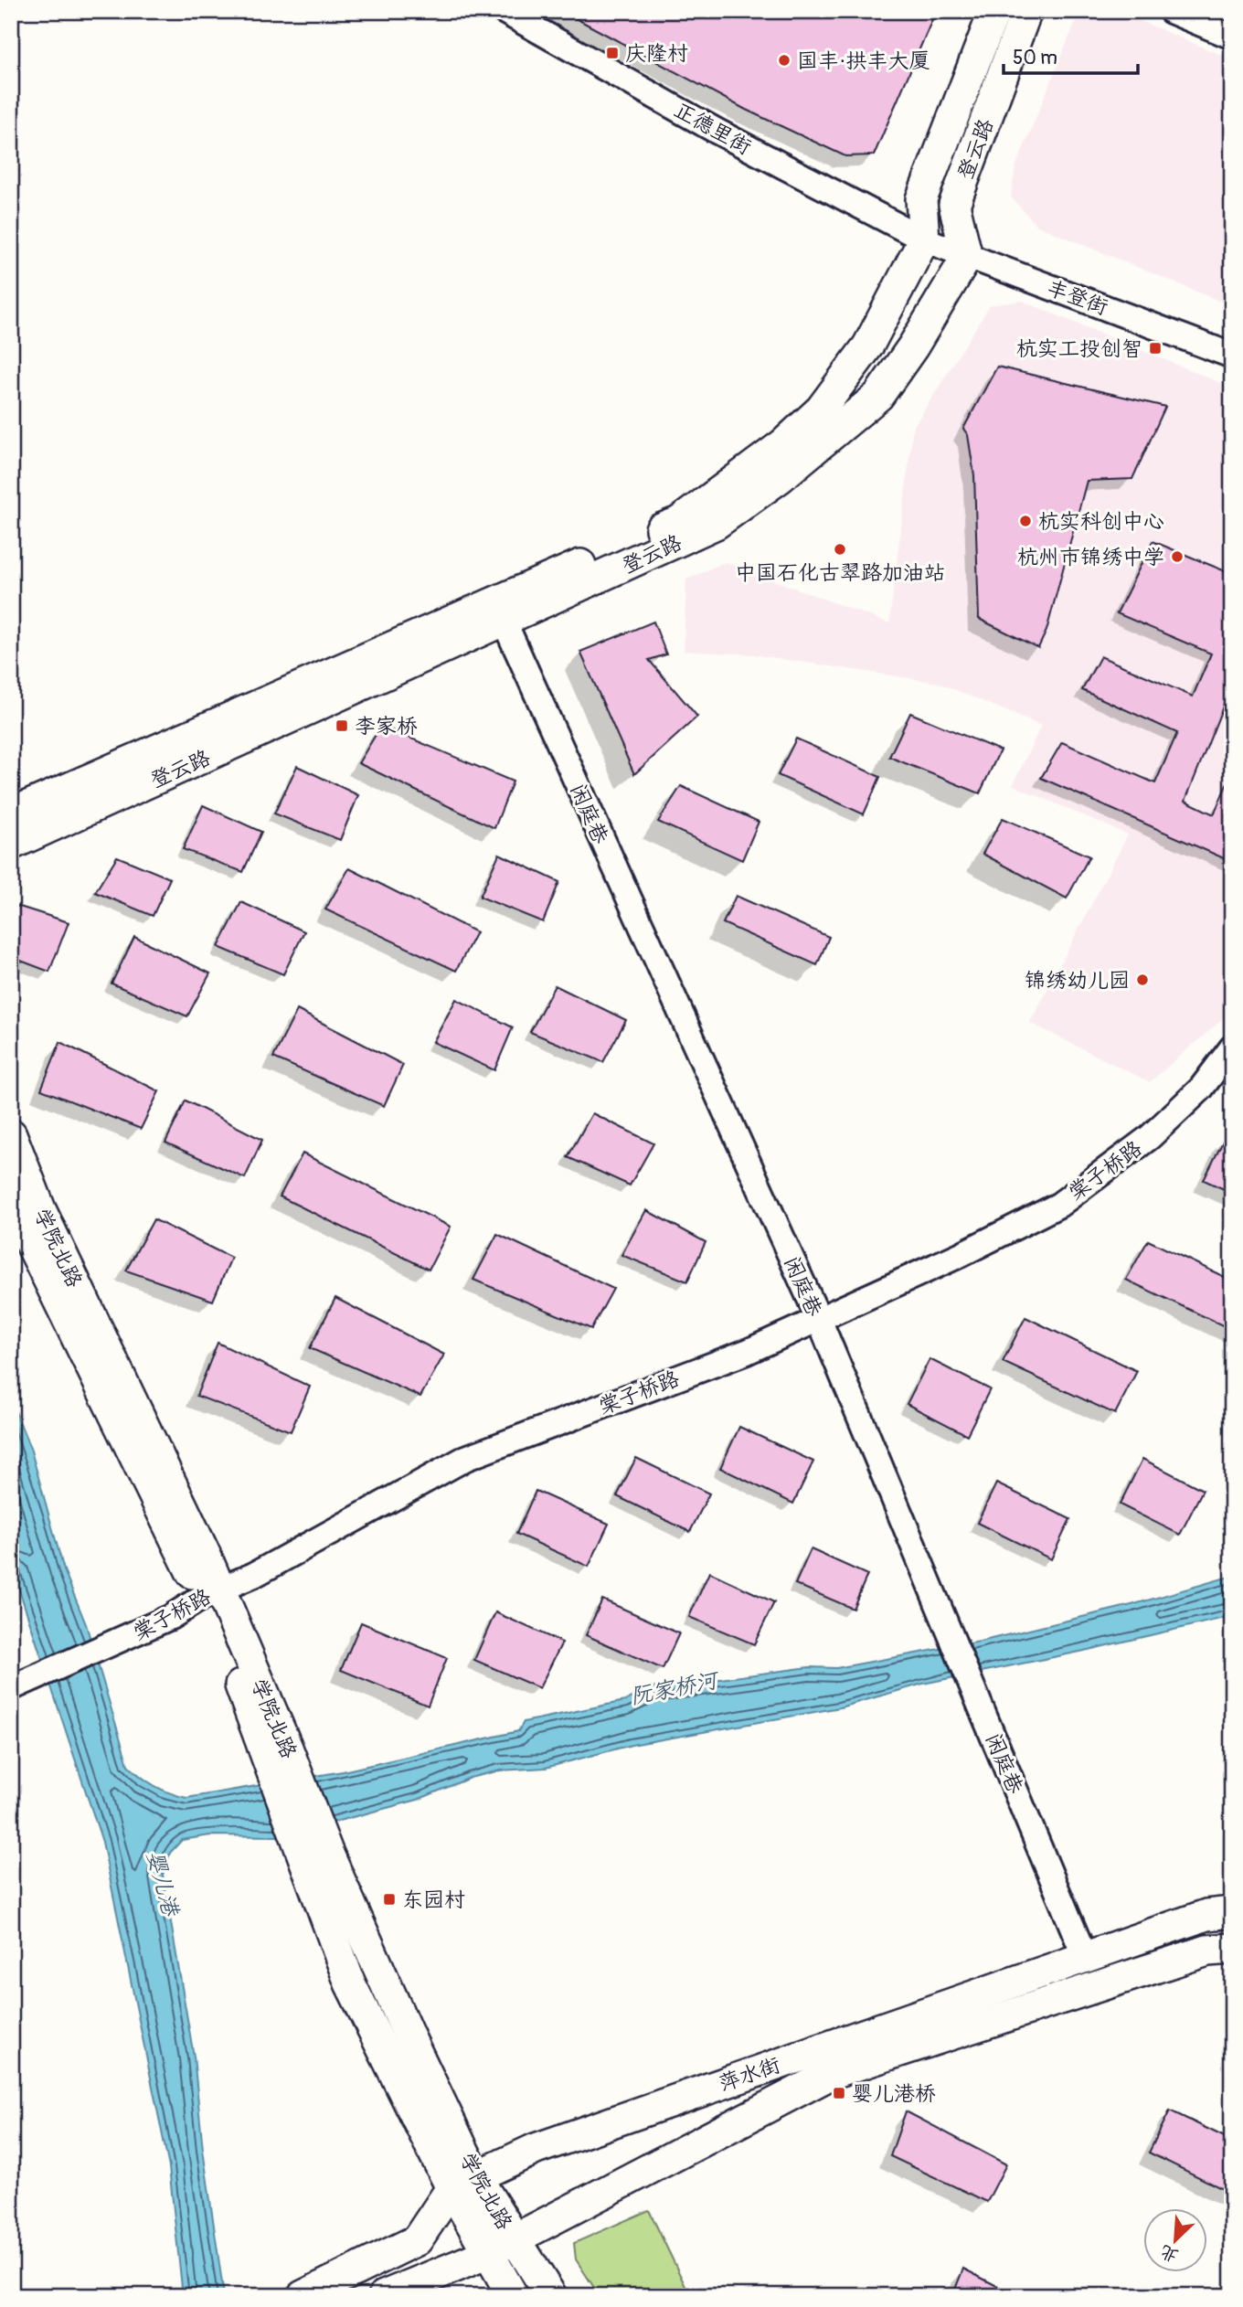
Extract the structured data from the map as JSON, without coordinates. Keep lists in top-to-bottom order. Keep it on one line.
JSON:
{"streets":{"main road":["登云路","学院北路","萍水街"],"street":["正德里街","丰登街","闲庭巷","棠子桥路"]},"crossings":[["正德里街","登云路"],["正德里街","丰登街"],["登云路","丰登街"],["登云路","闲庭巷"],["闲庭巷","棠子桥路"],["闲庭巷","萍水街"],["棠子桥路","学院北路"],["学院北路","萍水街"]],"water":["阮家桥河","婴儿港"],"places":{"transit":["庆隆村","杭实工投创智","李家桥","东园村","婴儿港桥"],"other":["国丰·拱丰大厦","杭实科创中心","中国石化古翠路加油站","杭州市锦绣中学","锦绣幼儿园"]},"scale_bar":"50 m","north":"bottom left"}
